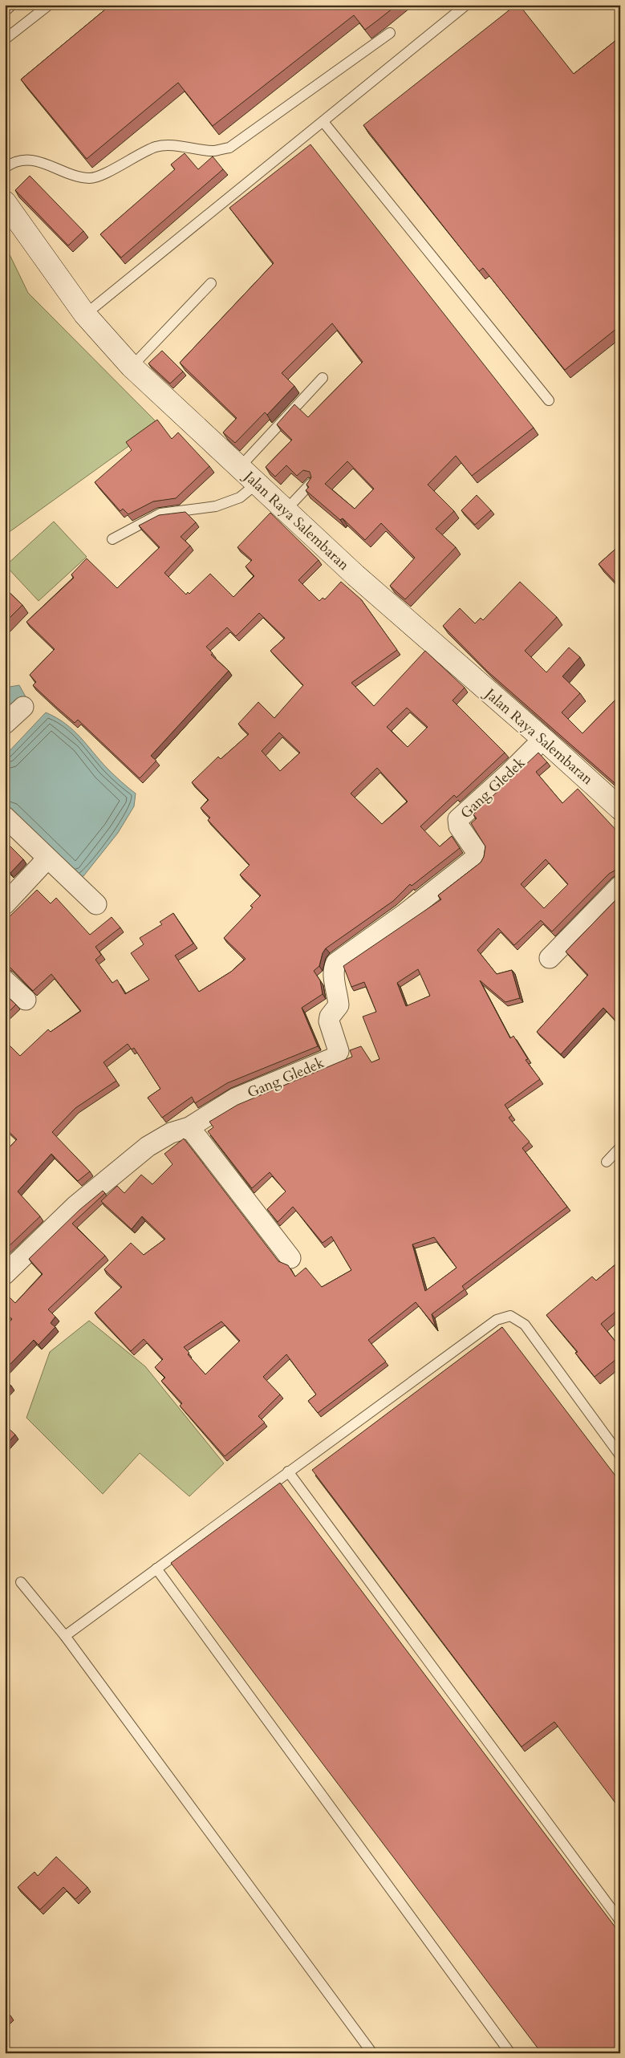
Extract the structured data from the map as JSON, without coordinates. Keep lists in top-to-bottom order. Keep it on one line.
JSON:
{"streets":{"main road":["Jalan Raya Salembaran"],"street":["Gang Gledek"]},"crossings":[["Jalan Raya Salembaran","Gang Gledek"]]}
